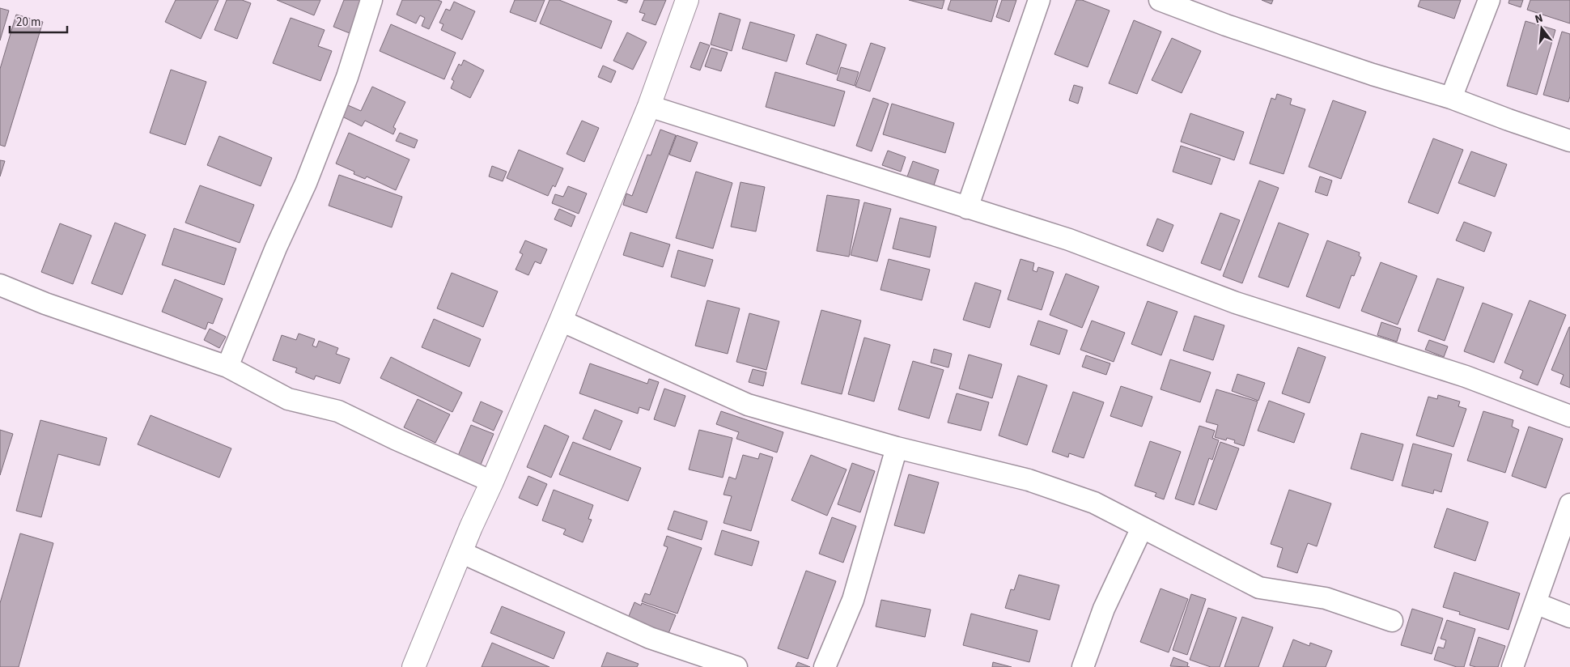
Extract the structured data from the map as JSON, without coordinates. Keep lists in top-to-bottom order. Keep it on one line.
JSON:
{"scale_bar":"20 m","north":"top"}
